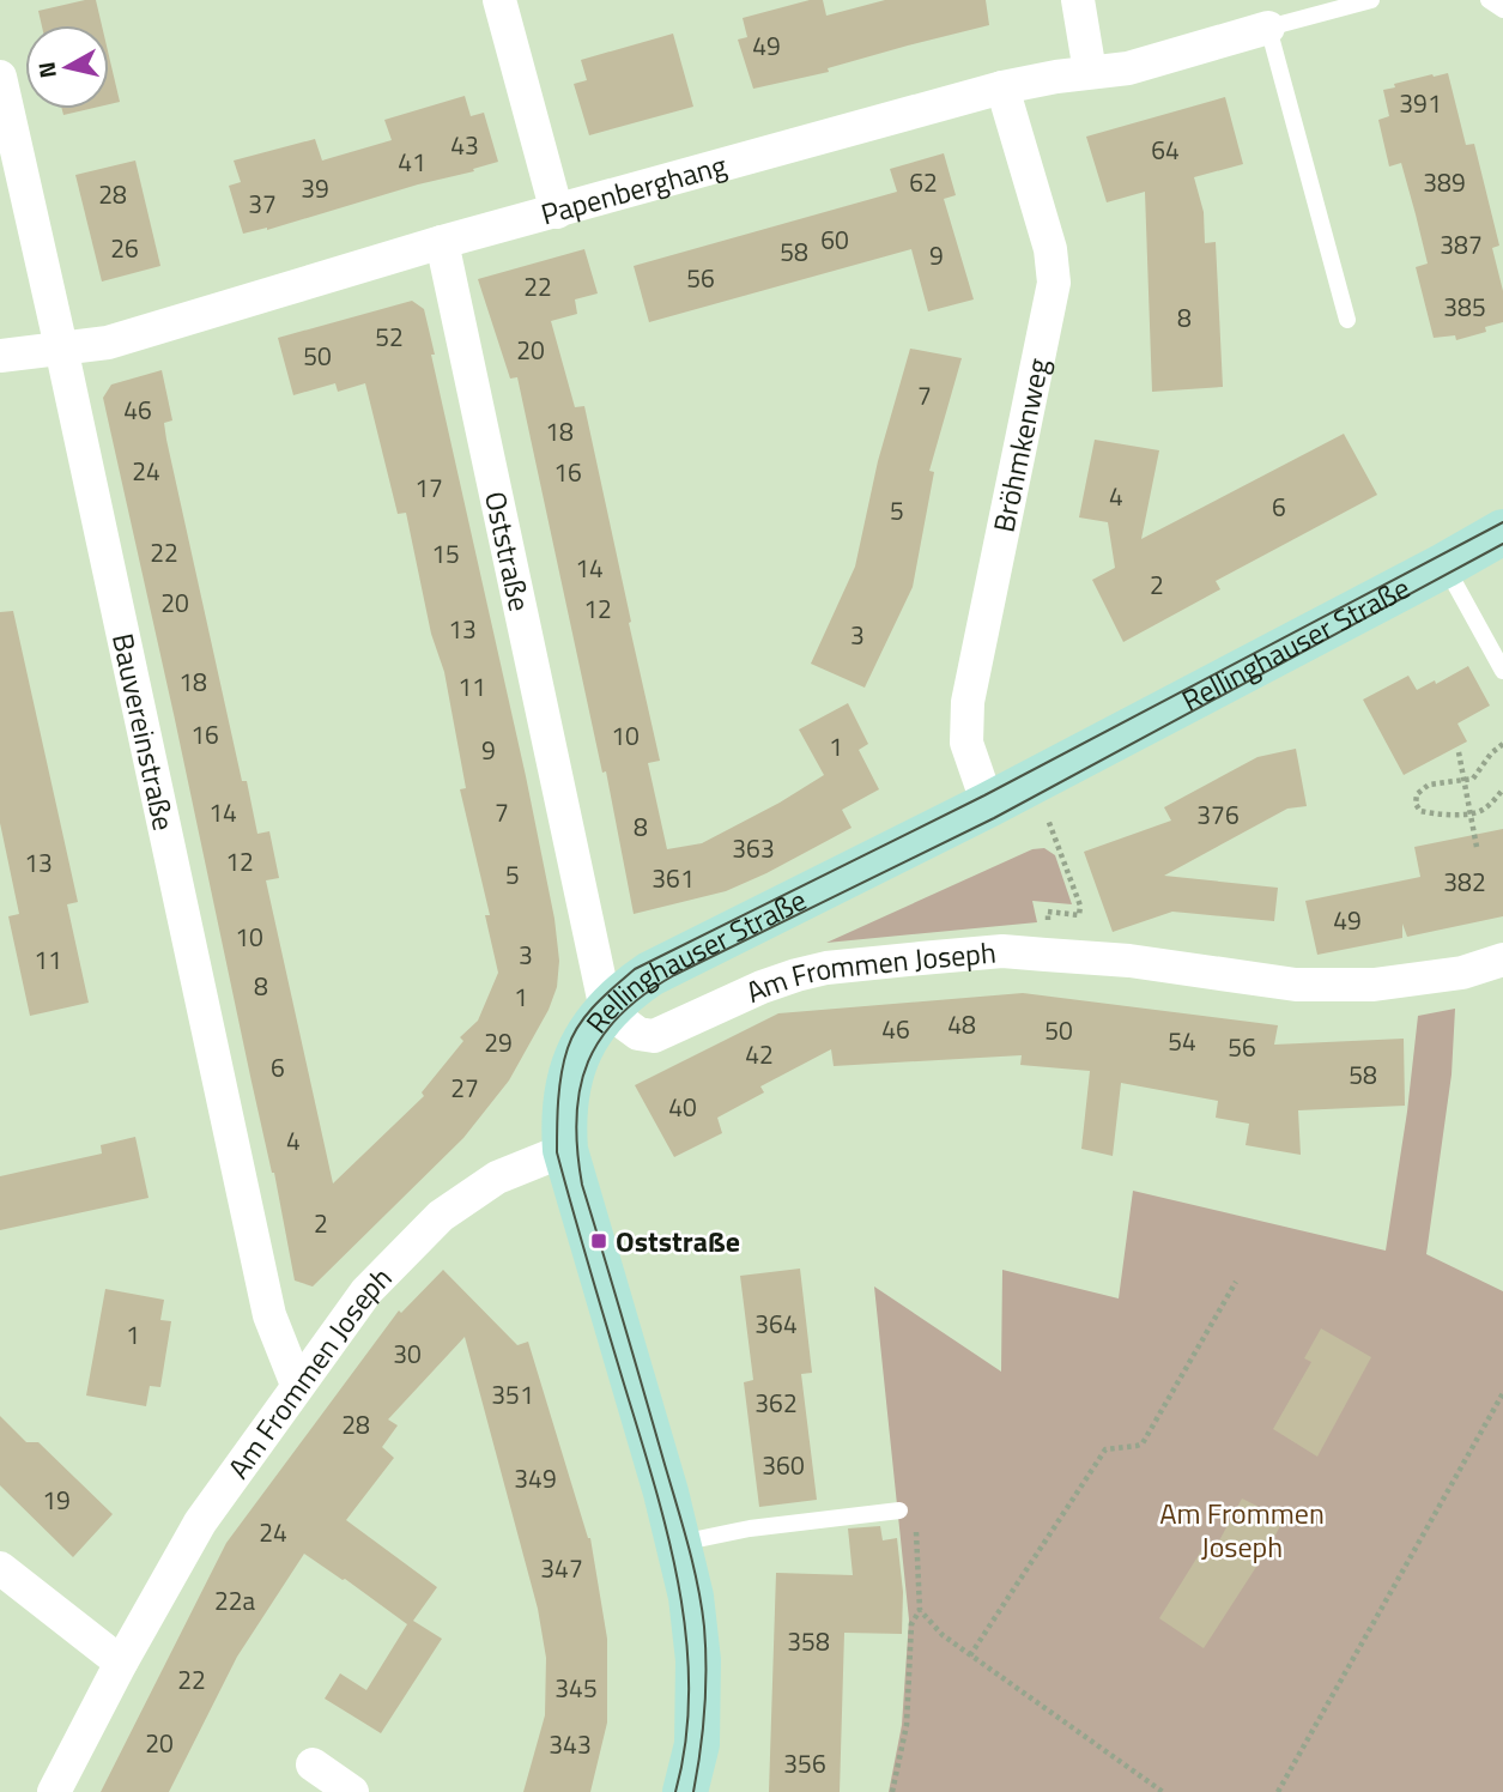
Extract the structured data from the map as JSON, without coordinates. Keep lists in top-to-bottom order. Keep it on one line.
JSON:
{"streets":{"main road":["Rellinghauser Straße"],"street":["Papenberghang","Bröhmkenweg","Oststraße","Bauvereinstraße","Am Frommen Joseph"]},"crossings":[["Papenberghang","Bröhmkenweg"],["Papenberghang","Oststraße"],["Papenberghang","Bauvereinstraße"],["Bröhmkenweg","Rellinghauser Straße"],["Oststraße","Rellinghauser Straße"],["Oststraße","Am Frommen Joseph"],["Rellinghauser Straße","Am Frommen Joseph"],["Bauvereinstraße","Am Frommen Joseph"]],"parks":["Am Frommen Joseph"],"places":{"transit":["Oststraße"]},"house_numbers":["49","391","43","64","41","62","389","39","28","37","60","387","26","58","9","56","22","385","8","52","20","50","7","46","18","24","16","17","4","6","5","22","15","14","2","20","12","13","3","18","11","16","10","1","9","14","7","376","8","363","12","13","5","361","382","49","10","3","11","8","1","48","46","50","54","29","56","42","6","58","27","40","4","2","364","1","30","351","362","28","360","349","19","24","347","22a","358","22","345","20","343","356"],"north":"left"}
